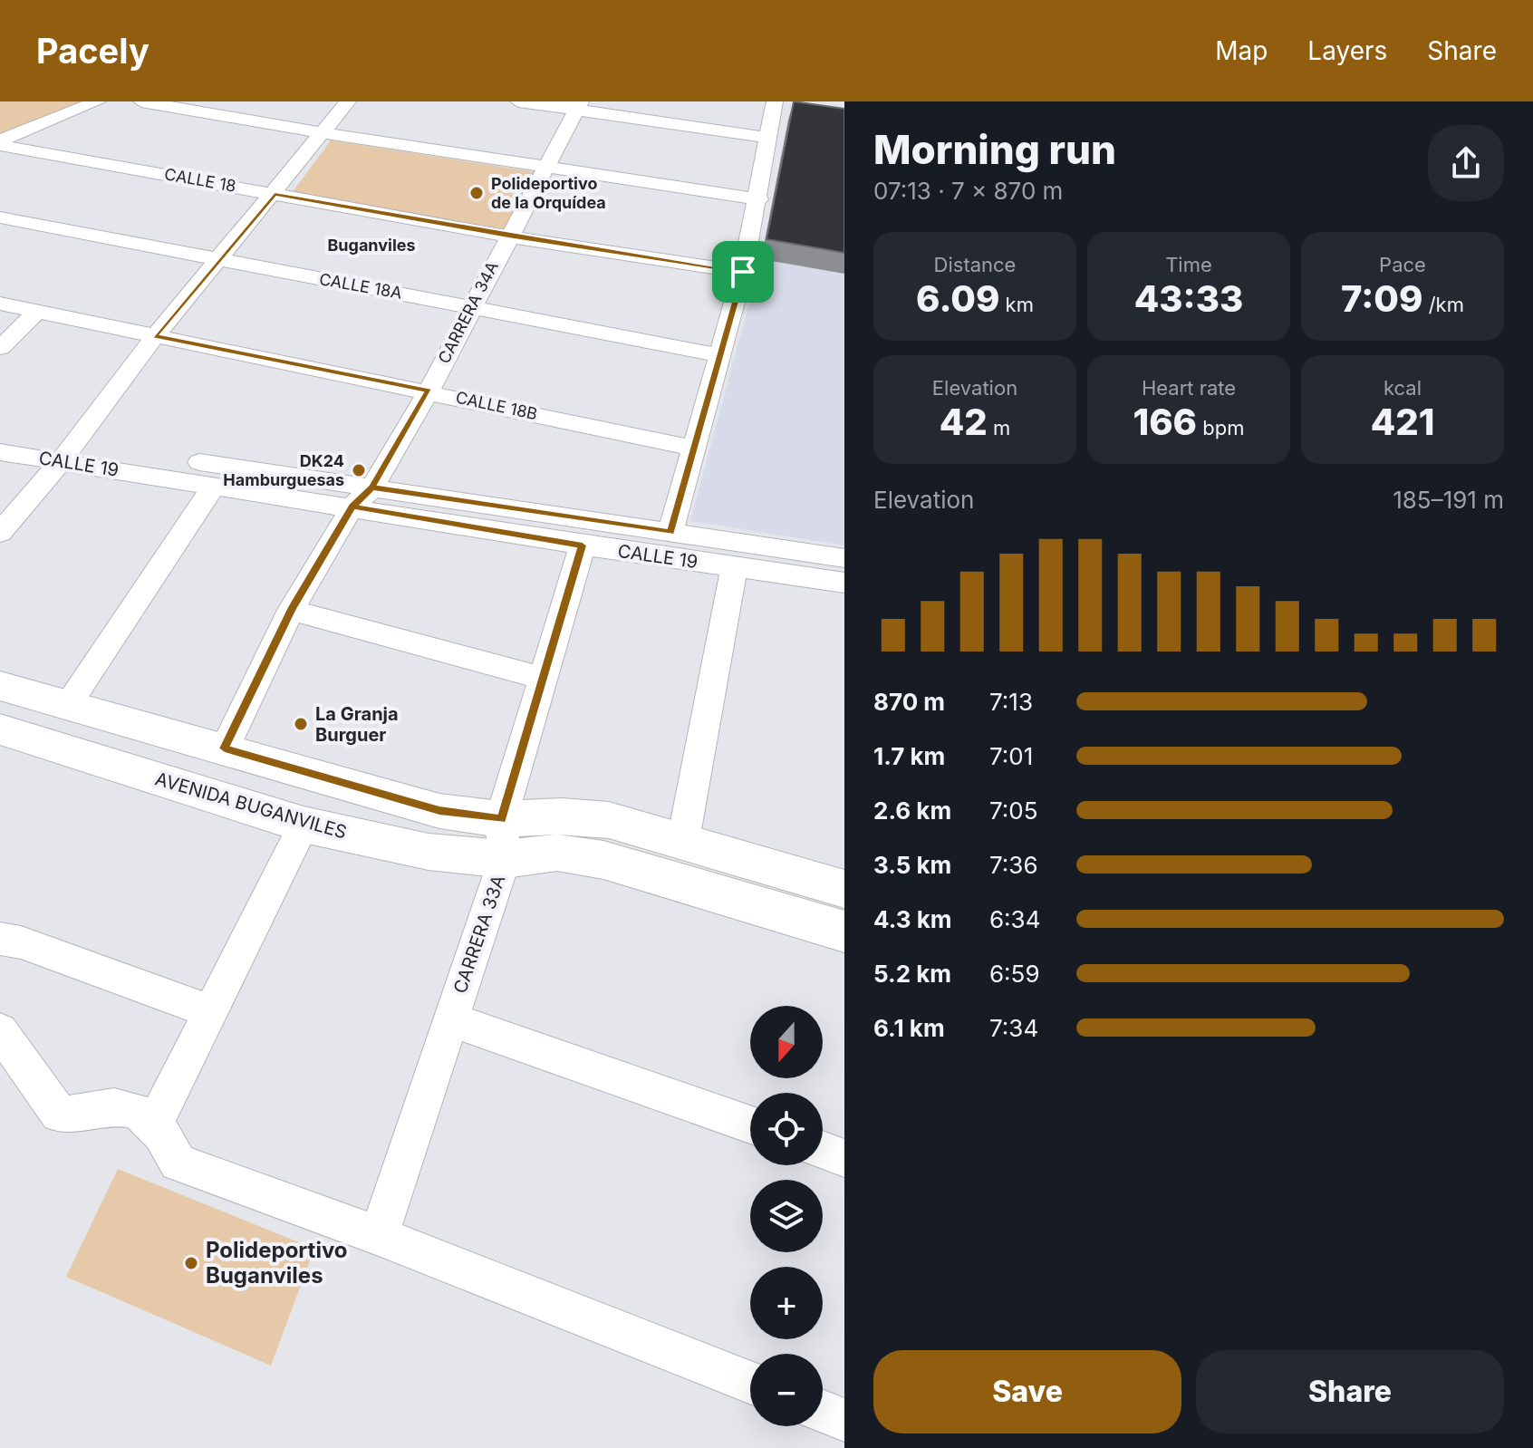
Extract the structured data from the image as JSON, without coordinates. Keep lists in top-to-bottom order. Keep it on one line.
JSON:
{"streets":{"main road":["AVENIDA BUGANVILES"],"street":["CALLE 18","CALLE 18A","CARRERA 34A","CALLE 18B","CALLE 19","CARRERA 33A"]},"crossings":[["CALLE 18","CARRERA 34A"],["CALLE 18A","CARRERA 34A"],["CARRERA 34A","CALLE 18B"],["CARRERA 34A","CALLE 19"],["CALLE 19","CARRERA 33A"],["AVENIDA BUGANVILES","CARRERA 33A"]],"districts":["Buganviles"],"places":["Polideportivo de la Orquídea","DK24 Hamburguesas","La Granja Burguer","Polideportivo Buganviles"],"north":"bottom","page":{"header":"Pacely","nav":["Map","Layers","Share"],"heading":["Morning run","07:13 · 7 × 870 m"],"stats":[["Distance","6.09 km"],["Time","43:33"],["Pace","7:09 /km"],["Elevation","42 m"],["Heart rate","166 bpm"],["kcal","421"]],"chart":["Elevation","185–191 m"],"list":[{"name":"870 m","note":"7:13"},{"name":"1.7 km","note":"7:01"},{"name":"2.6 km","note":"7:05"},{"name":"3.5 km","note":"7:36"},{"name":"4.3 km","note":"6:34"},{"name":"5.2 km","note":"6:59"},{"name":"6.1 km","note":"7:34"}],"map_buttons":["+","−"],"buttons":["Save","Share"]}}
